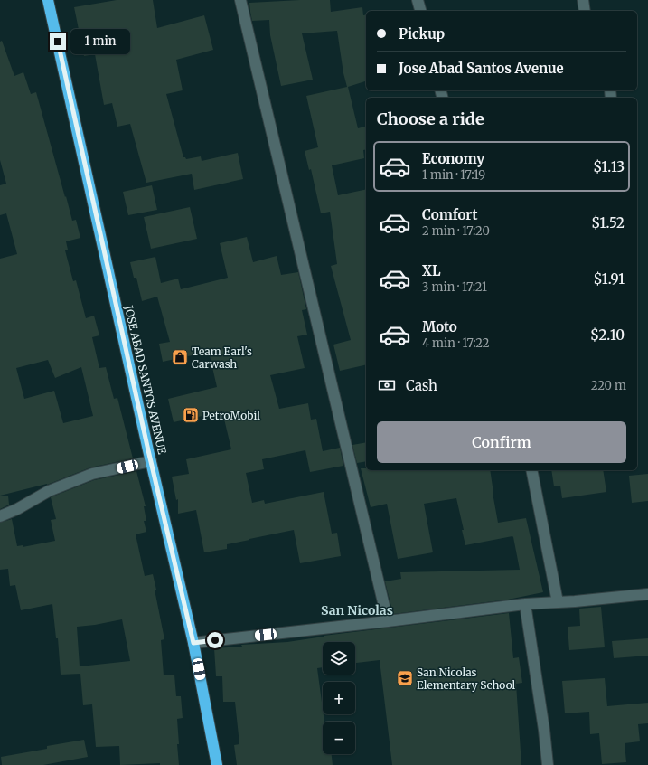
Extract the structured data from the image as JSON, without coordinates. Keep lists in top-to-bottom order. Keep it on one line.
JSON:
{"streets":{"highway":["JOSE ABAD SANTOS AVENUE"]},"districts":["San Nicolas"],"places":{"shop":["Team Earl's Carwash"],"fuel station":["PetroMobil"],"school or university":["San Nicolas Elementary School"]},"page":{"banner":["Pickup","Jose Abad Santos Avenue"],"bubble":"1 min","heading":"Choose a ride","list":[{"name":"Economy","note":"1 min · 17:19","value":"$1.13"},{"name":"Comfort","note":"2 min · 17:20","value":"$1.52"},{"name":"XL","note":"3 min · 17:21","value":"$1.91"},{"name":"Moto","note":"4 min · 17:22","value":"$2.10"}],"pay":["Cash","220 m"],"buttons":"Confirm","map_buttons":["+","−"]}}
